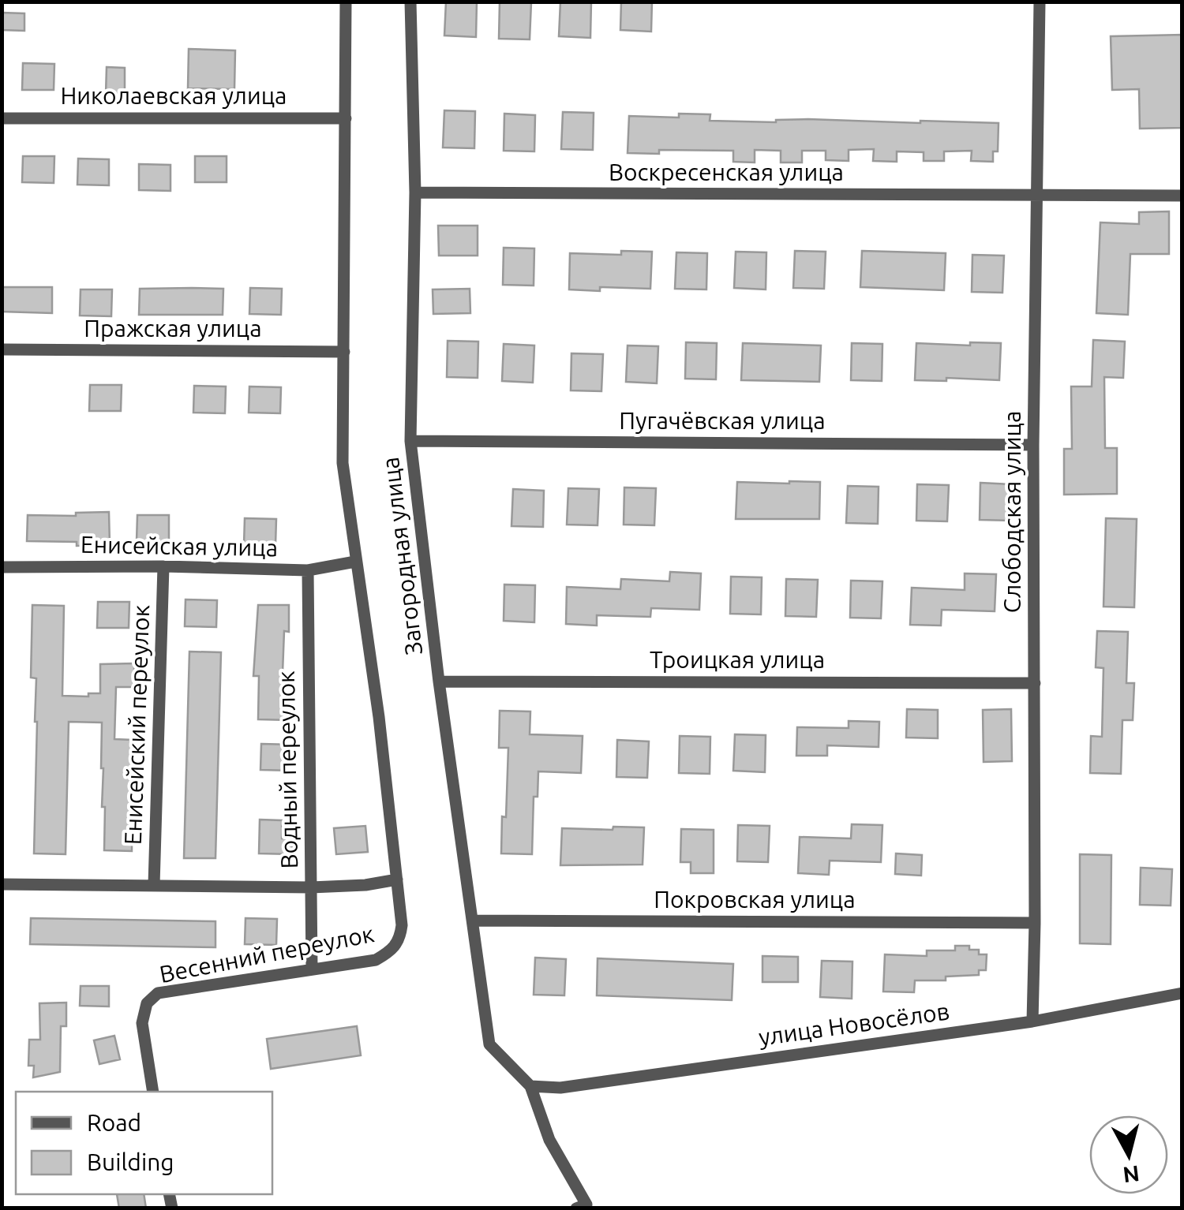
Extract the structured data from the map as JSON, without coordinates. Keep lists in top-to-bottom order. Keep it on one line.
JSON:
{"streets":{"street":["Николаевская улица","Воскресенская улица","Пражская улица","Пугачёвская улица","Слободская улица","Енисейская улица","Загородная улица","Троицкая улица","Енисейский переулок","Водный переулок","Покровская улица","Весенний переулок","улица Новосёлов"]},"crossings":[["Воскресенская улица","Слободская улица"],["Воскресенская улица","Загородная улица"],["Пугачёвская улица","Слободская улица"],["Пугачёвская улица","Загородная улица"],["Слободская улица","Троицкая улица"],["Слободская улица","Покровская улица"],["Слободская улица","улица Новосёлов"],["Енисейская улица","Енисейский переулок"],["Енисейская улица","Водный переулок"],["Загородная улица","Троицкая улица"],["Загородная улица","Покровская улица"],["Загородная улица","улица Новосёлов"],["Водный переулок","Весенний переулок"]],"legend":["Road","Building"],"north":"bottom"}
